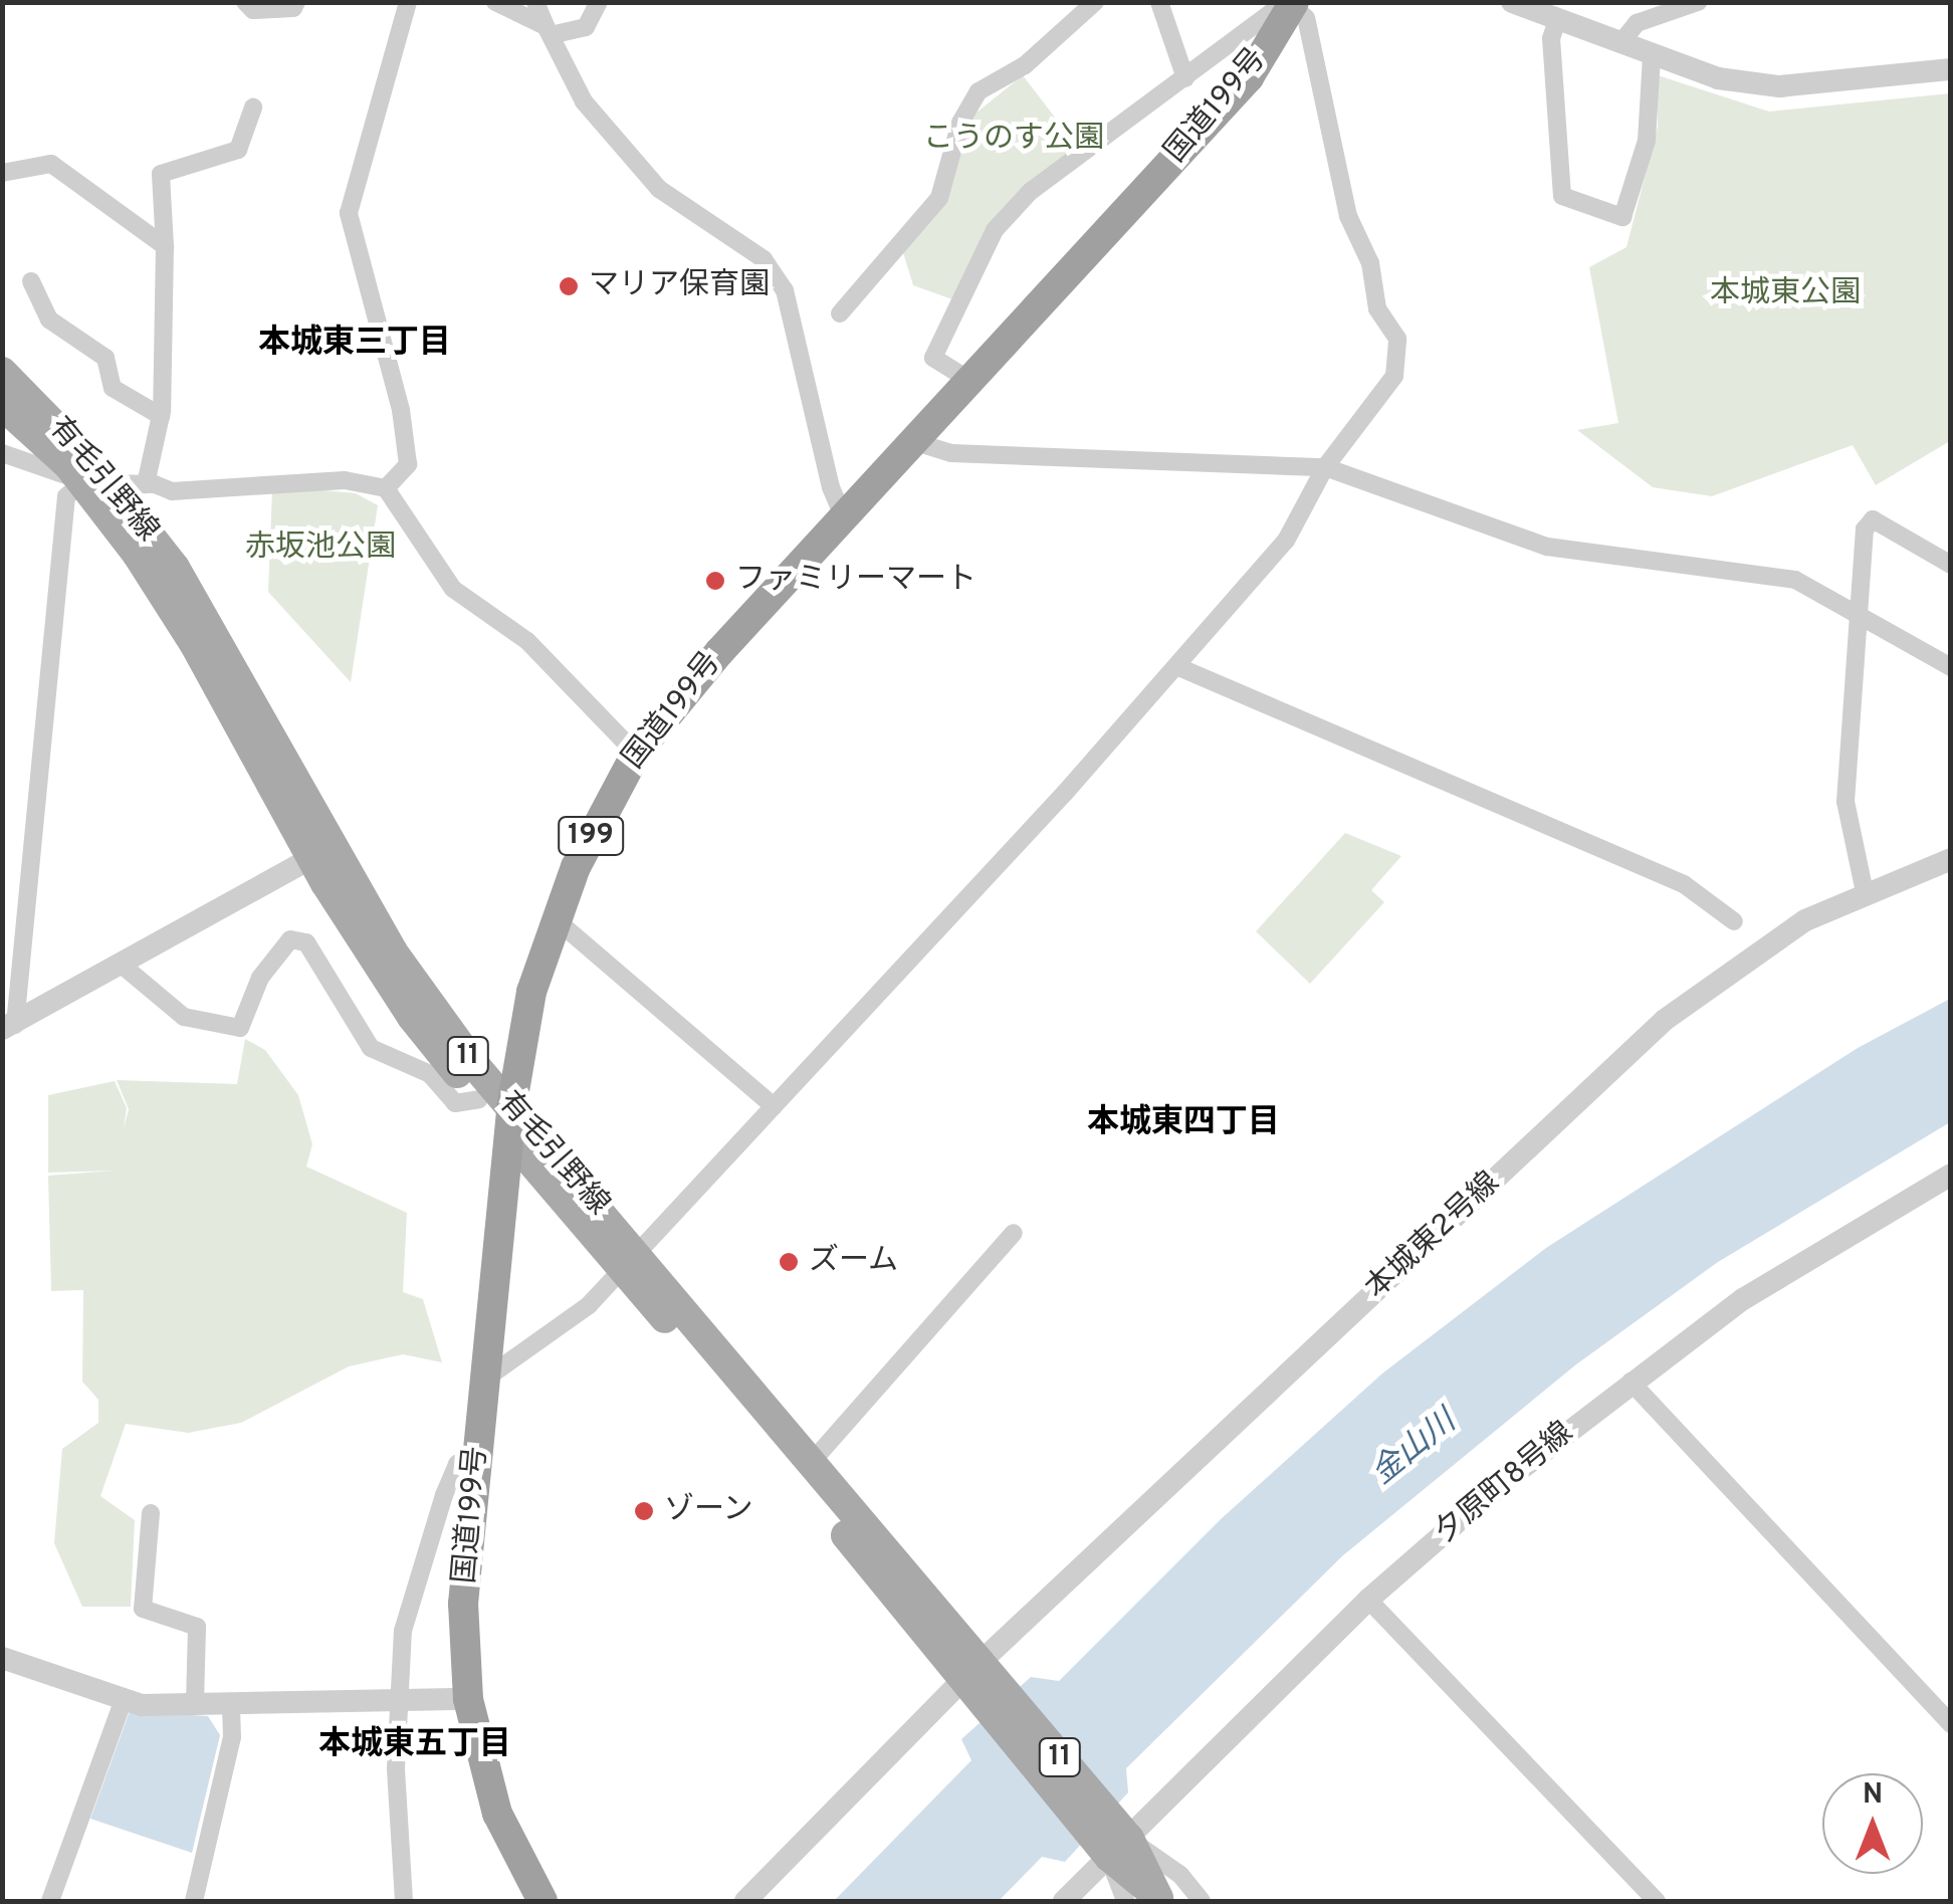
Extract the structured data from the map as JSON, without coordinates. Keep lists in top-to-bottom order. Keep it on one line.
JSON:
{"streets":{"highway":["国道199号","199"],"main road":["有毛引野線","11"],"street":["本城東2号線","夕原町8号線"]},"crossings":[["国道199号","有毛引野線"],["有毛引野線","本城東2号線"],["有毛引野線","夕原町8号線"]],"districts":["本城東三丁目","本城東四丁目","本城東五丁目"],"water":["金山川"],"parks":["こうのす公園","本城東公園","赤坂池公園"],"places":["マリア保育園","ファミリーマート","ズーム","ゾーン"],"north":"top"}
